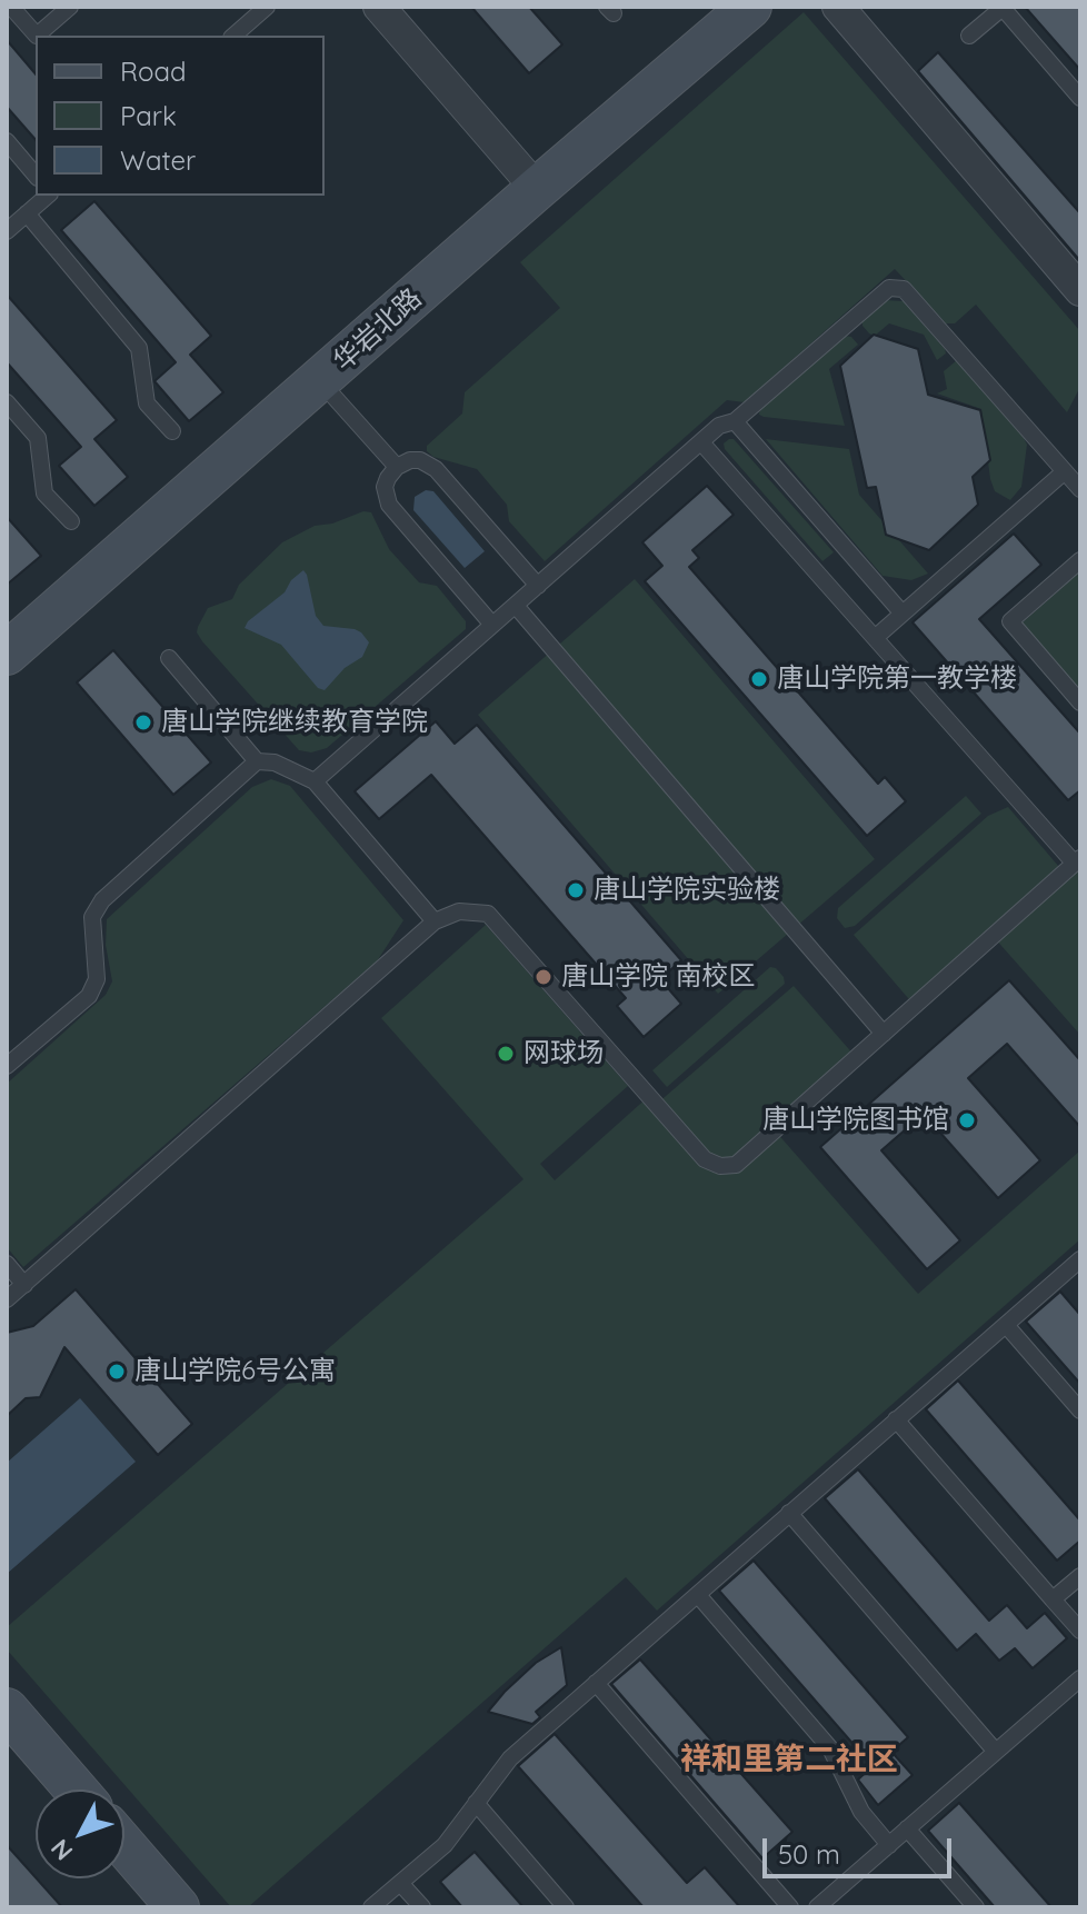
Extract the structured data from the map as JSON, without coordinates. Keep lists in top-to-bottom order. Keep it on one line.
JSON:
{"streets":{"street":["华岩北路"]},"districts":["祥和里第二社区"],"places":["唐山学院第一教学楼","唐山学院继续教育学院","唐山学院实验楼","唐山学院 南校区","网球场","唐山学院图书馆","唐山学院6号公寓"],"legend":["Road","Park","Water"],"scale_bar":"50 m","north":"bottom left"}
